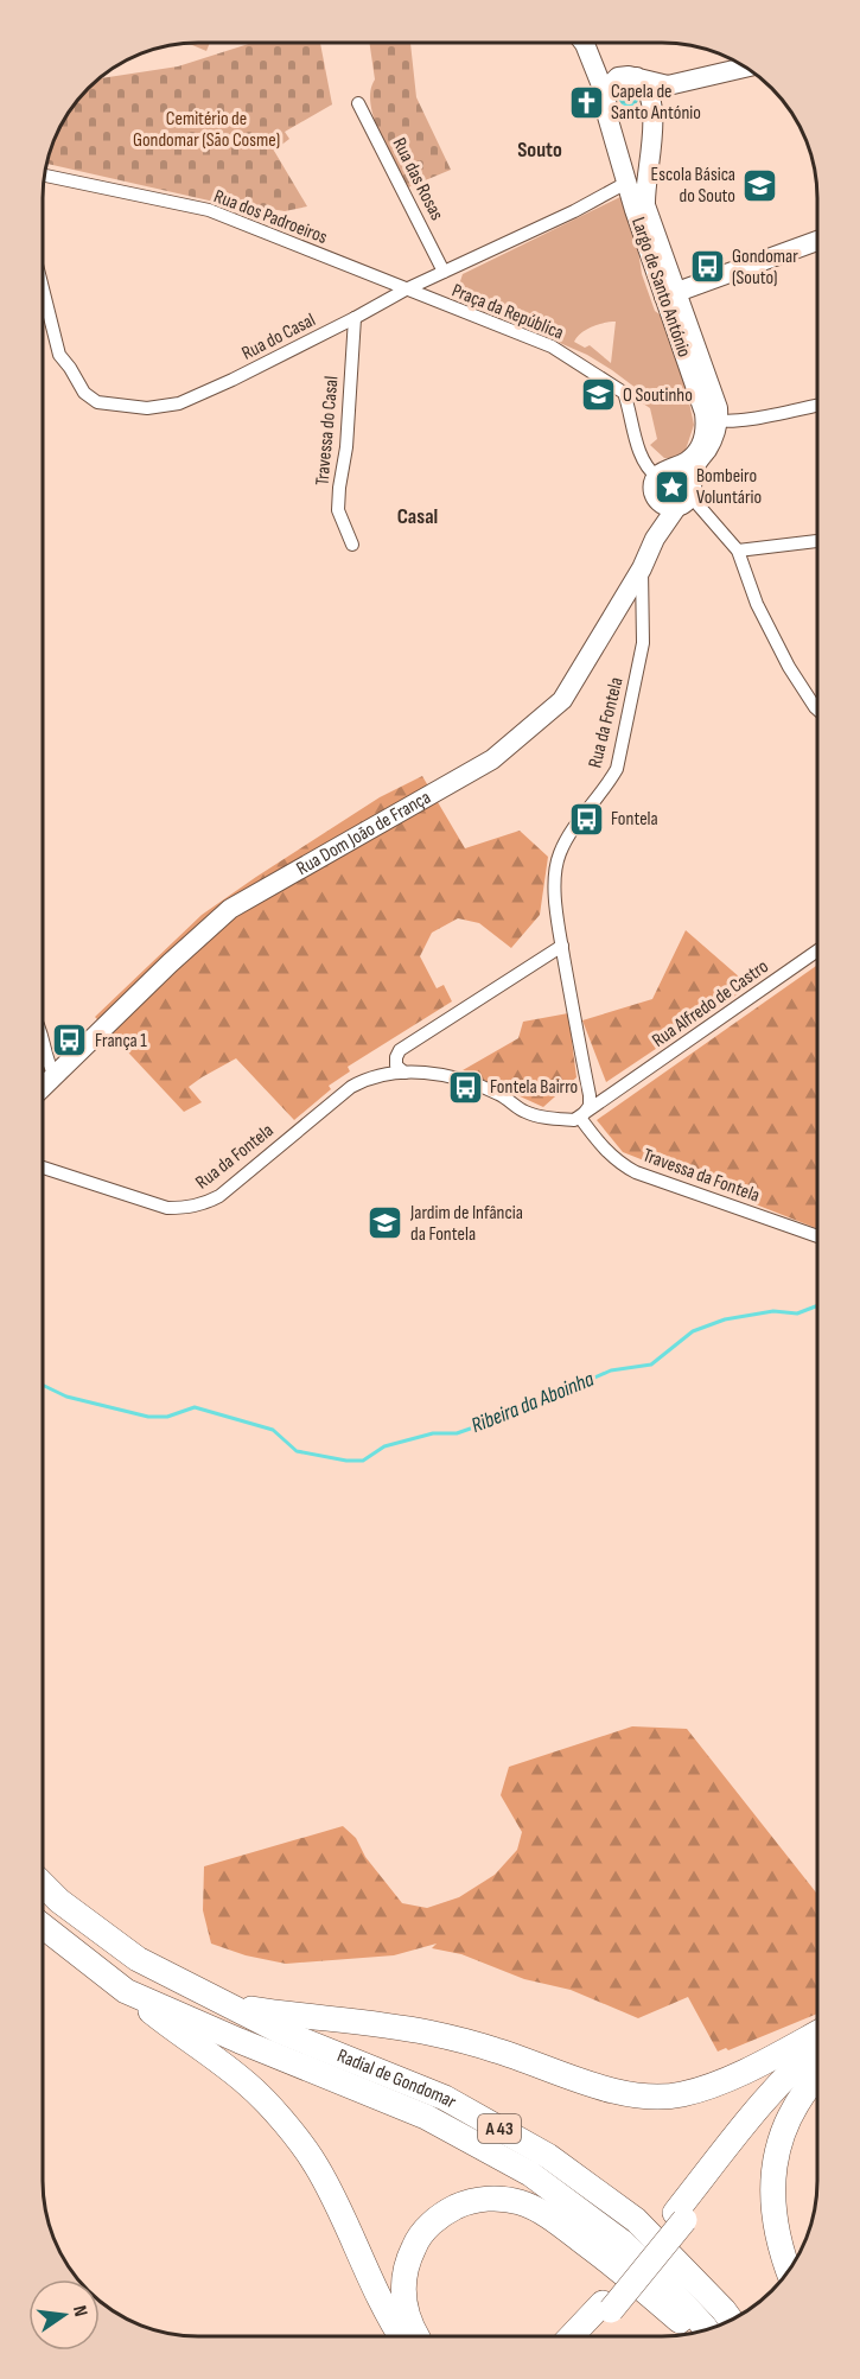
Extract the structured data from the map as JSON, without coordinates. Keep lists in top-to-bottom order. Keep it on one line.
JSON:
{"streets":{"highway":["Radial de Gondomar","A 43"],"main road":["Largo de Santo António","Rua Dom João de França"],"street":["Rua das Rosas","Rua dos Padroeiros","Praça da República","Rua do Casal","Travessa do Casal","Rua da Fontela","Rua Alfredo de Castro","Travessa da Fontela"]},"crossings":[["Rua das Rosas","Rua do Casal"],["Rua dos Padroeiros","Praça da República"],["Rua dos Padroeiros","Rua do Casal"],["Largo de Santo António","Praça da República"],["Largo de Santo António","Rua do Casal"],["Praça da República","Rua do Casal"],["Rua do Casal","Travessa do Casal"],["Rua da Fontela","Rua Dom João de França"],["Rua da Fontela","Rua Alfredo de Castro"],["Rua da Fontela","Travessa da Fontela"],["Rua Alfredo de Castro","Travessa da Fontela"]],"districts":["Souto","Casal"],"water":["Ribeira da Aboinha"],"parks":["Cemitério de Gondomar (São Cosme)"],"places":{"church":["Capela de Santo António"],"school or university":["Escola Básica do Souto","O Soutinho","Jardim de Infância da Fontela"],"bus stop":["Gondomar (Souto)","Fontela","França 1","Fontela Bairro"],"place":["Bombeiro Voluntário"]},"north":"right"}
